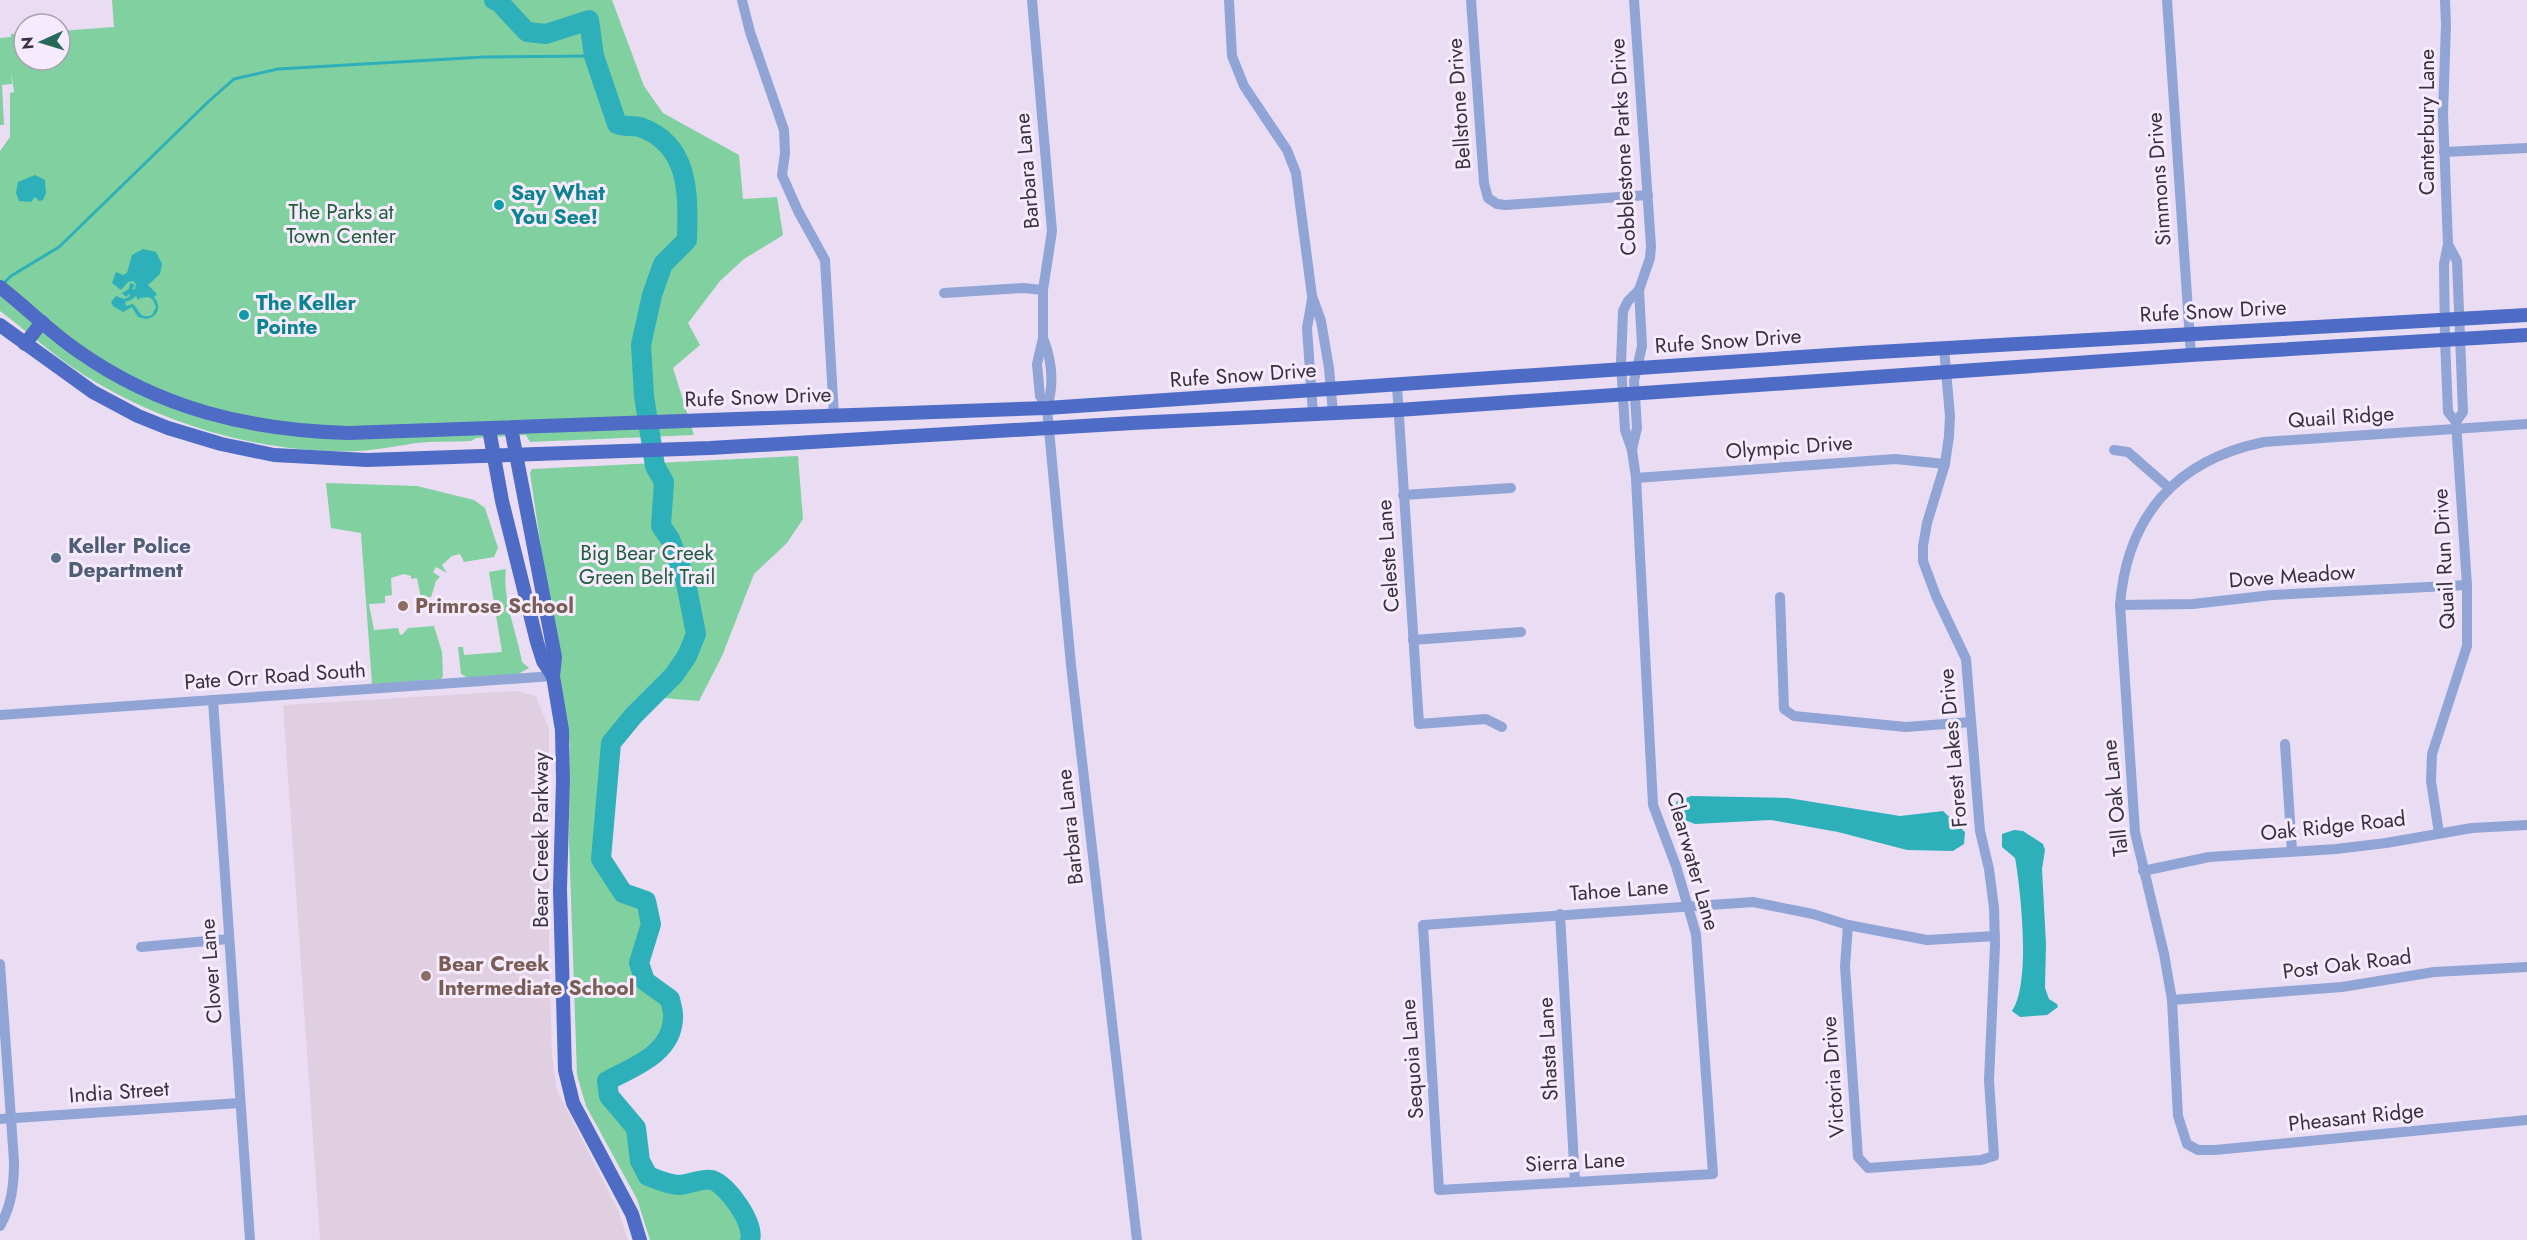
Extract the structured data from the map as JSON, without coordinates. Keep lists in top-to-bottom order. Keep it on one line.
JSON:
{"streets":{"main road":["Rufe Snow Drive","Bear Creek Parkway"],"street":["Bellstone Drive","Canterbury Lane","Cobblestone Parks Drive","Barbara Lane","Simmons Drive","Quail Ridge","Olympic Drive","Celeste Lane","Quail Run Drive","Dove Meadow","Pate Orr Road South","Forest Lakes Drive","Tall Oak Lane","Oak Ridge Road","Clearwater Lane","Tahoe Lane","Post Oak Road","Clover Lane","Shasta Lane","Sequoia Lane","Victoria Drive","India Street","Pheasant Ridge","Sierra Lane"]},"crossings":[["Bellstone Drive","Cobblestone Parks Drive"],["Canterbury Lane","Rufe Snow Drive"],["Canterbury Lane","Quail Run Drive"],["Cobblestone Parks Drive","Rufe Snow Drive"],["Cobblestone Parks Drive","Clearwater Lane"],["Barbara Lane","Rufe Snow Drive"],["Simmons Drive","Rufe Snow Drive"],["Rufe Snow Drive","Celeste Lane"],["Rufe Snow Drive","Quail Run Drive"],["Rufe Snow Drive","Forest Lakes Drive"],["Rufe Snow Drive","Bear Creek Parkway"],["Rufe Snow Drive","Clearwater Lane"],["Quail Ridge","Quail Run Drive"],["Quail Ridge","Tall Oak Lane"],["Olympic Drive","Forest Lakes Drive"],["Olympic Drive","Clearwater Lane"],["Quail Run Drive","Dove Meadow"],["Quail Run Drive","Oak Ridge Road"],["Dove Meadow","Tall Oak Lane"],["Pate Orr Road South","Bear Creek Parkway"],["Pate Orr Road South","Clover Lane"],["Forest Lakes Drive","Tahoe Lane"],["Forest Lakes Drive","Victoria Drive"],["Tall Oak Lane","Oak Ridge Road"],["Tall Oak Lane","Post Oak Road"],["Tall Oak Lane","Pheasant Ridge"],["Clearwater Lane","Tahoe Lane"],["Clearwater Lane","Sierra Lane"],["Tahoe Lane","Shasta Lane"],["Tahoe Lane","Sequoia Lane"],["Tahoe Lane","Victoria Drive"],["Clover Lane","India Street"],["Shasta Lane","Sierra Lane"],["Sequoia Lane","Sierra Lane"]],"parks":["The Parks at Town Center","Big Bear Creek Green Belt Trail"],"places":["Say What You See!","The Keller Pointe","Keller Police Department","Primrose School","Bear Creek Intermediate School"],"north":"left"}
